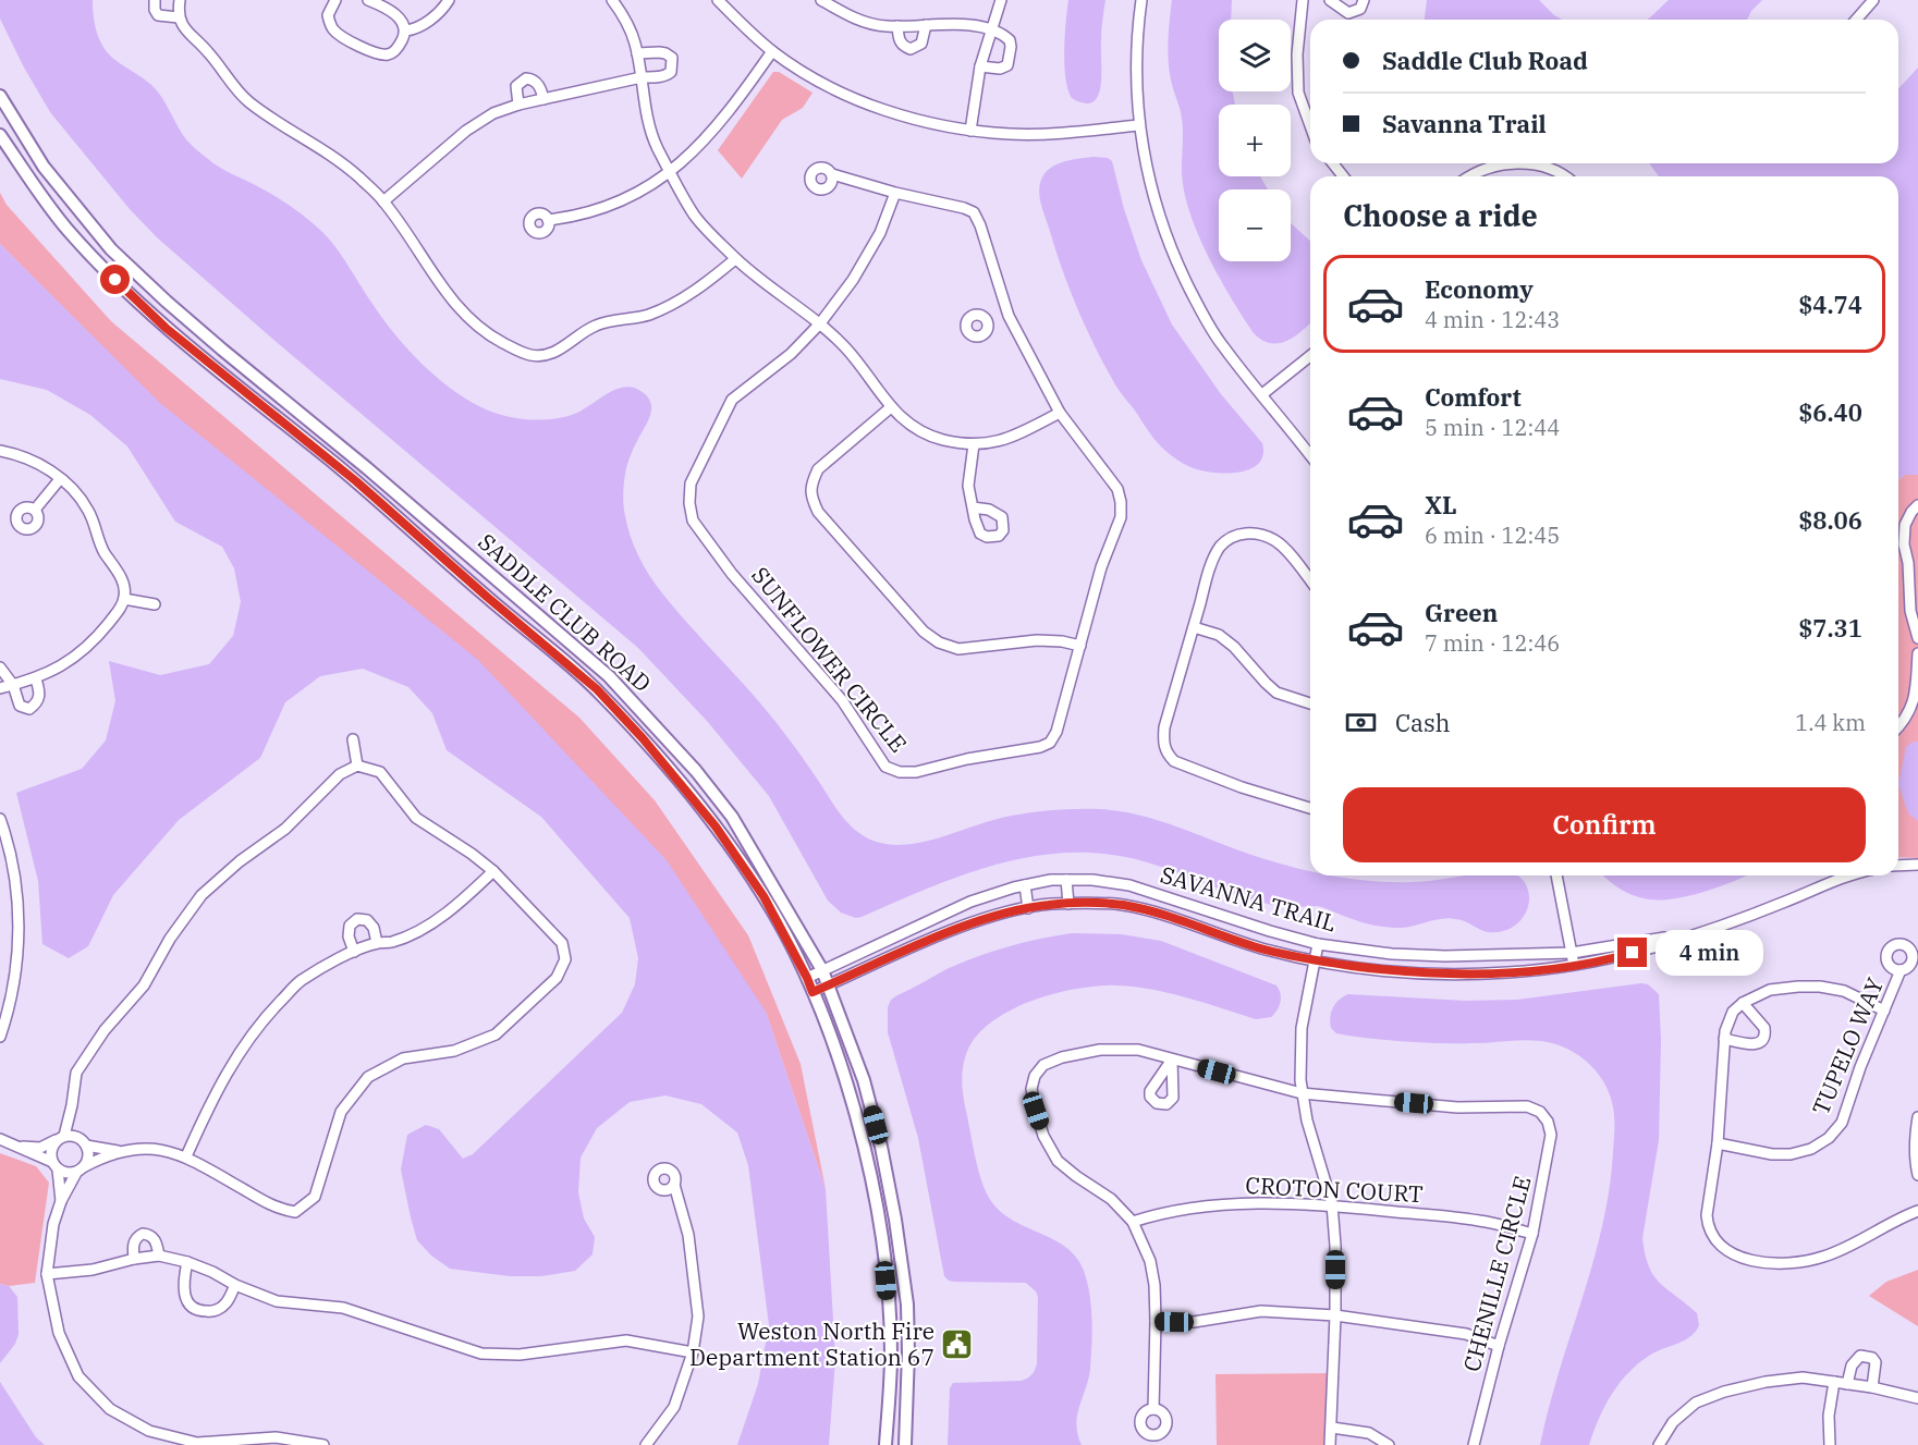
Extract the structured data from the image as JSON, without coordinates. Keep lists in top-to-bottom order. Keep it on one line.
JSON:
{"streets":{"street":["SADDLE CLUB ROAD","SUNFLOWER CIRCLE","SAVANNA TRAIL","TUPELO WAY","CROTON COURT","CHENILLE CIRCLE"]},"crossings":[["SADDLE CLUB ROAD","SAVANNA TRAIL"],["CROTON COURT","CHENILLE CIRCLE"]],"places":{"public building":["Weston North Fire Department Station 67"]},"page":{"map_buttons":["+","−"],"banner":["Saddle Club Road","Savanna Trail"],"heading":"Choose a ride","list":[{"name":"Economy","note":"4 min · 12:43","value":"$4.74"},{"name":"Comfort","note":"5 min · 12:44","value":"$6.40"},{"name":"XL","note":"6 min · 12:45","value":"$8.06"},{"name":"Green","note":"7 min · 12:46","value":"$7.31"}],"pay":["Cash","1.4 km"],"buttons":"Confirm","bubble":"4 min"}}
